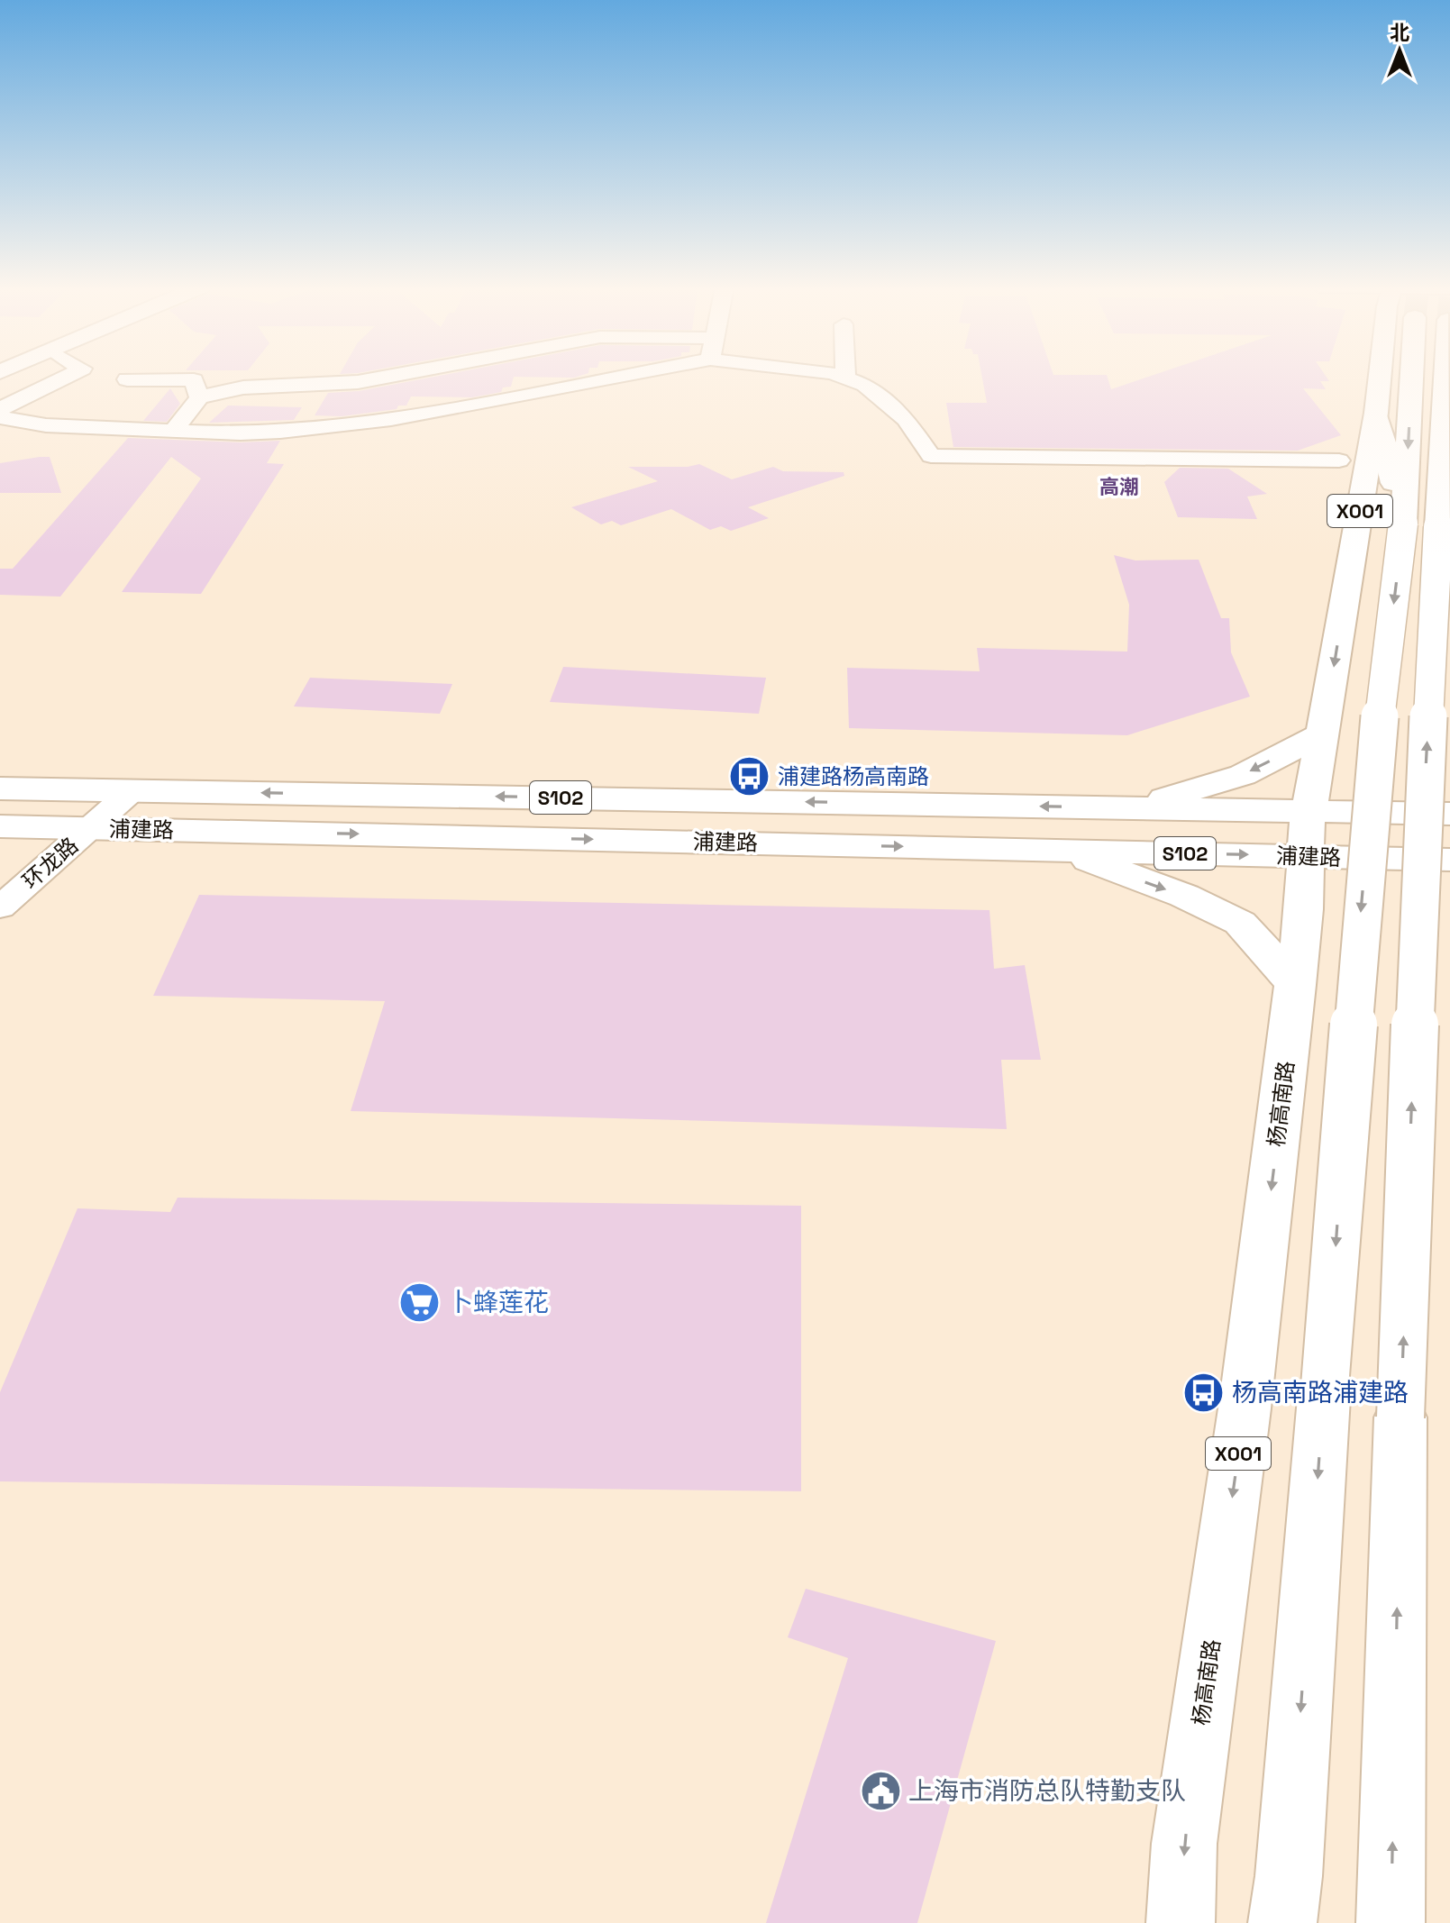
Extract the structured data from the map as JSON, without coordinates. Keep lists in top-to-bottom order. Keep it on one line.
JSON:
{"streets":{"main road":["X001","S102","浦建路","杨高南路"],"street":["环龙路"]},"crossings":[["浦建路","环龙路"],["浦建路","杨高南路"]],"districts":["高潮"],"places":{"bus stop":["浦建路杨高南路","杨高南路浦建路"],"supermarket":["卜蜂莲花"],"public building":["上海市消防总队特勤支队"]},"north":"top"}
